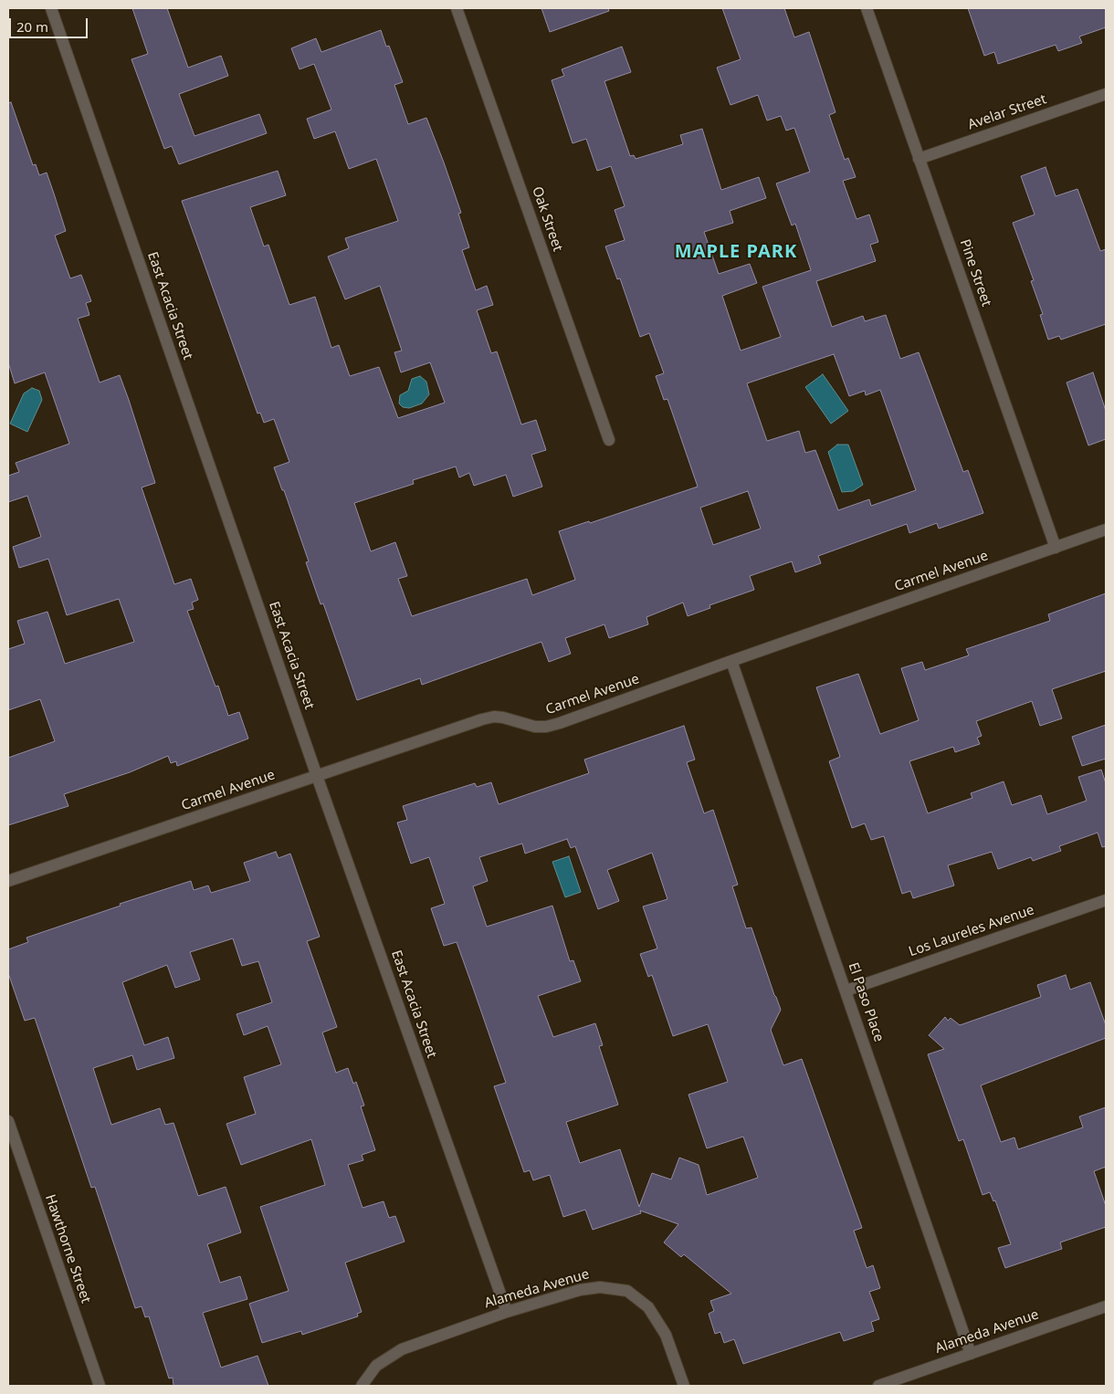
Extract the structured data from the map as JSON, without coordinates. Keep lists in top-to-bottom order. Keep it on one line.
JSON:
{"streets":{"street":["Avelar Street","Oak Street","Pine Street","East Acacia Street","Carmel Avenue","Los Laureles Avenue","El Paso Place","Hawthorne Street","Alameda Avenue"]},"crossings":[["Avelar Street","Pine Street"],["Pine Street","Carmel Avenue"],["East Acacia Street","Carmel Avenue"],["East Acacia Street","Alameda Avenue"],["Carmel Avenue","El Paso Place"],["Los Laureles Avenue","El Paso Place"],["El Paso Place","Alameda Avenue"]],"districts":["MAPLE PARK"],"scale_bar":"20 m"}
